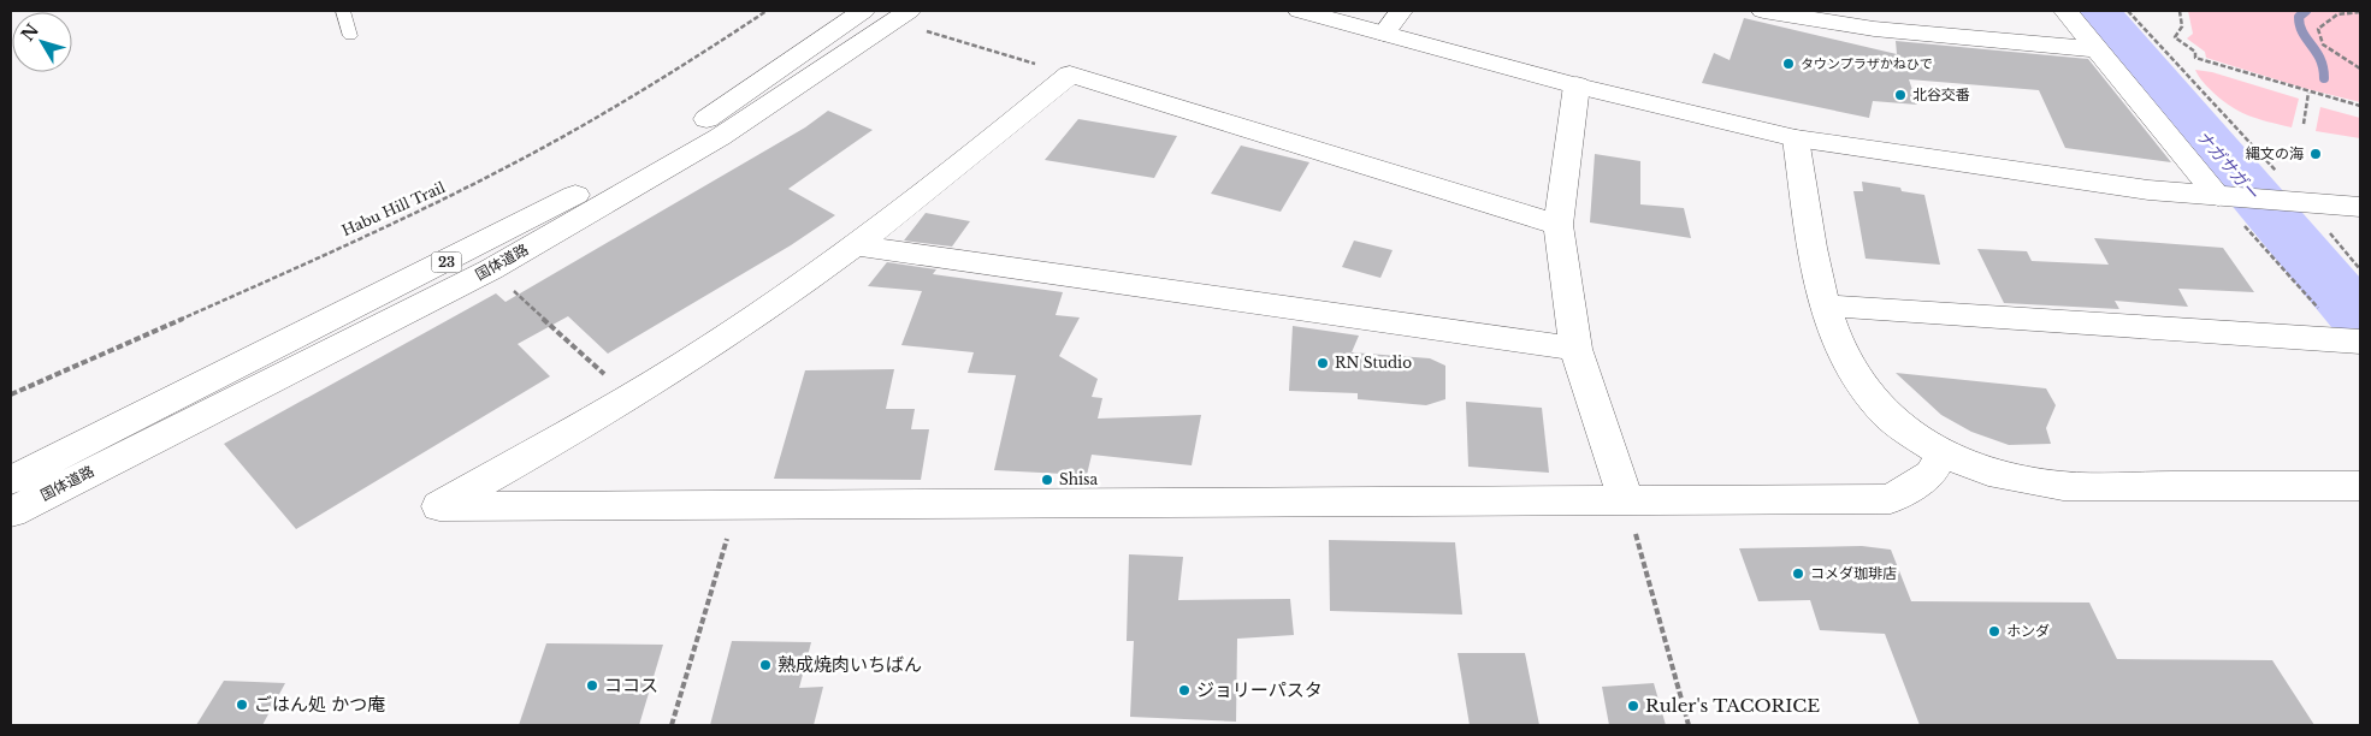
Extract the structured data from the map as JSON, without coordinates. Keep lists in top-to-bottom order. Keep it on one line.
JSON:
{"streets":{"street":["23","国体道路"],"path":["Habu Hill Trail"]},"water":["ナガサガー"],"places":["タウンプラザかねひで","北谷交番","縄文の海","RN Studio","Shisa","コメダ珈琲店","ホンダ","熟成焼肉いちばん","ココス","ジョリーパスタ","ごはん処 かつ庵","Ruler's TACORICE"],"north":"top left"}
